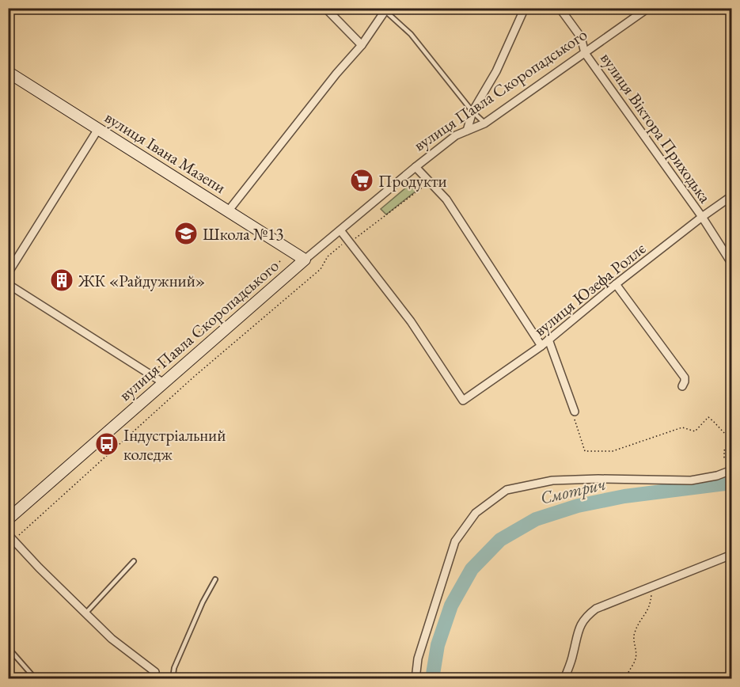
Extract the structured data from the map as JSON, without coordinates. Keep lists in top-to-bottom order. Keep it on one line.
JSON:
{"streets":{"street":["вулиця Павла Скоропадського","вулиця Віктора Приходька","вулиця Івана Мазепи","вулиця Юзефа Роллє"]},"crossings":[["вулиця Павла Скоропадського","вулиця Віктора Приходька"],["вулиця Павла Скоропадського","вулиця Івана Мазепи"],["вулиця Віктора Приходька","вулиця Юзефа Роллє"]],"water":["Смотрич"],"places":{"supermarket":["Продукти"],"school or university":["Школа №13"],"building":["ЖК «Райдужний»"],"bus stop":["Індустріальний коледж"]}}
